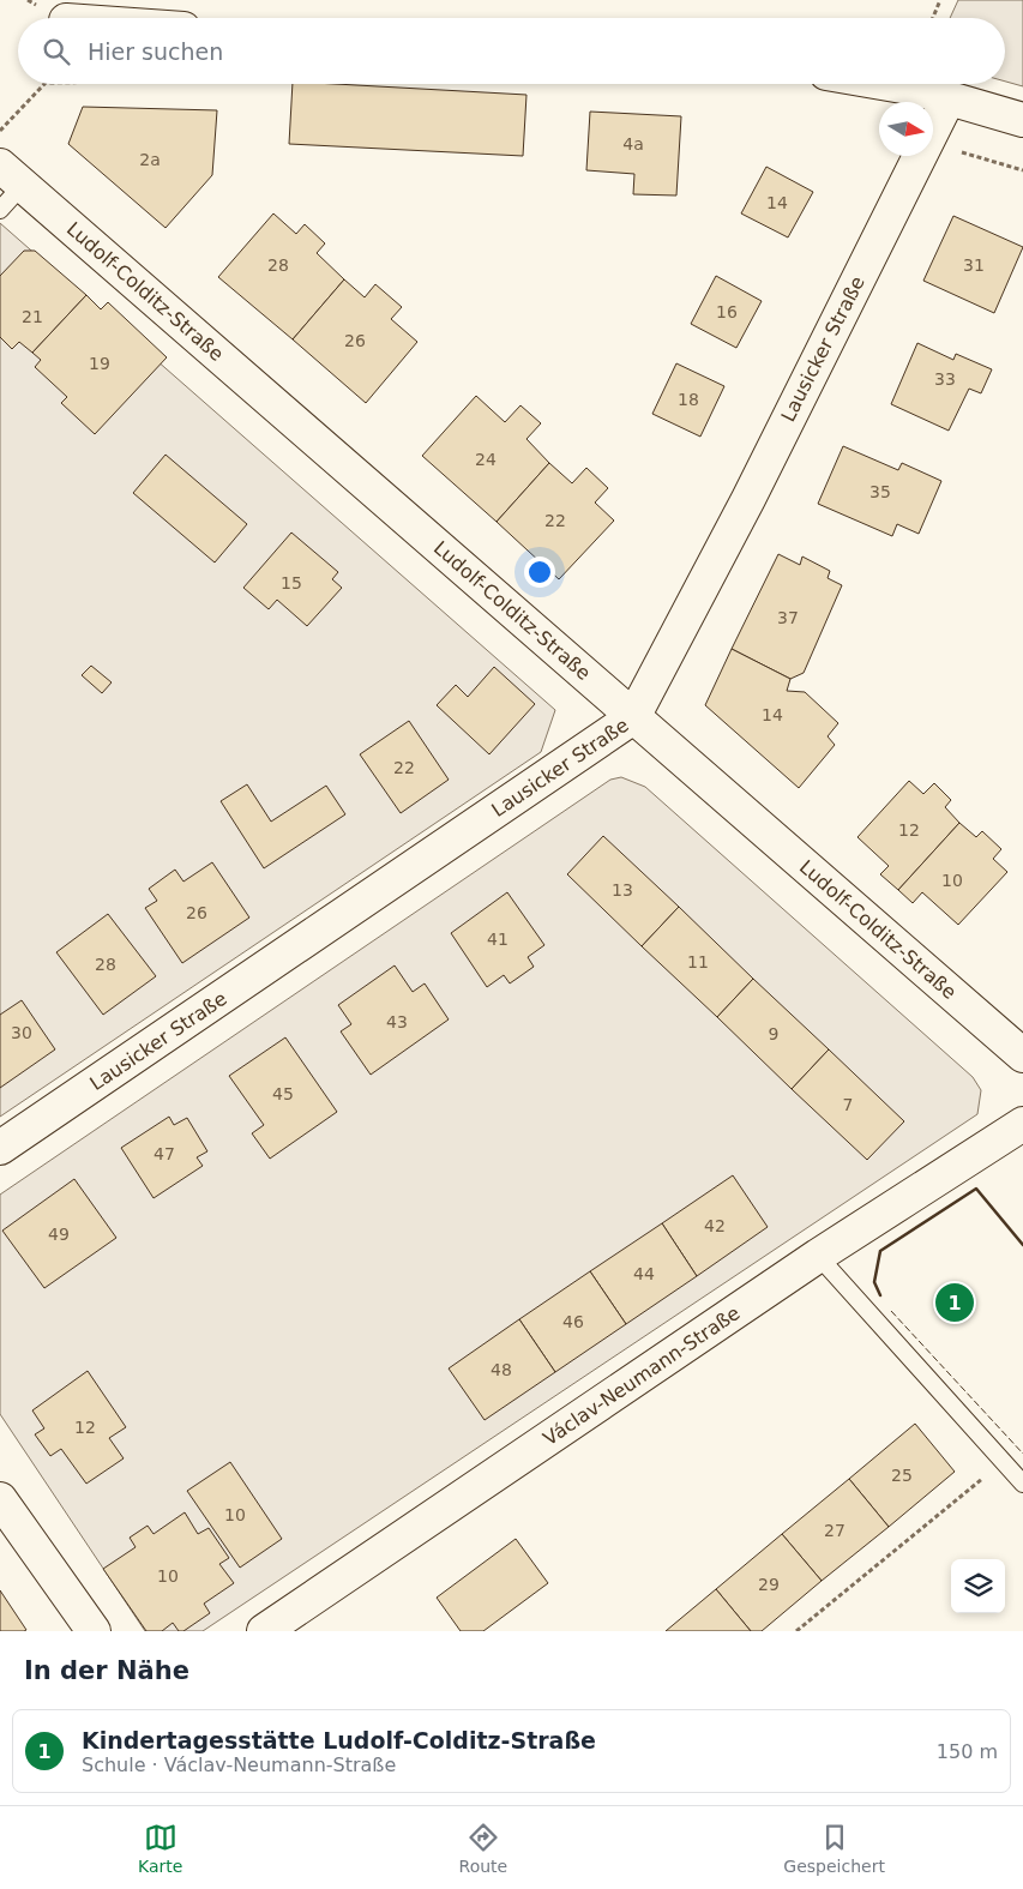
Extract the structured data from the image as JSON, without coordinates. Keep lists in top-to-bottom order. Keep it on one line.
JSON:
{"streets":{"street":["Ludolf-Colditz-Straße","Lausicker Straße","Václav-Neumann-Straße"]},"crossings":[["Ludolf-Colditz-Straße","Lausicker Straße"]],"house_numbers":["4a","2a","14","28","31","16","21","26","19","33","18","24","35","22","15","37","14","22","12","10","13","26","41","11","28","43","30","9","45","7","47","42","49","44","46","48","12","25","10","27","10","29"],"north":"right","page":{"search":"Hier suchen","pins":"1","heading":"In der Nähe","list":[{"mark":"1","name":"Kindertagesstätte Ludolf-Colditz-Straße","note":"Schule · Václav-Neumann-Straße","value":"150 m"}],"nav":["Karte","Route","Gespeichert"]}}
